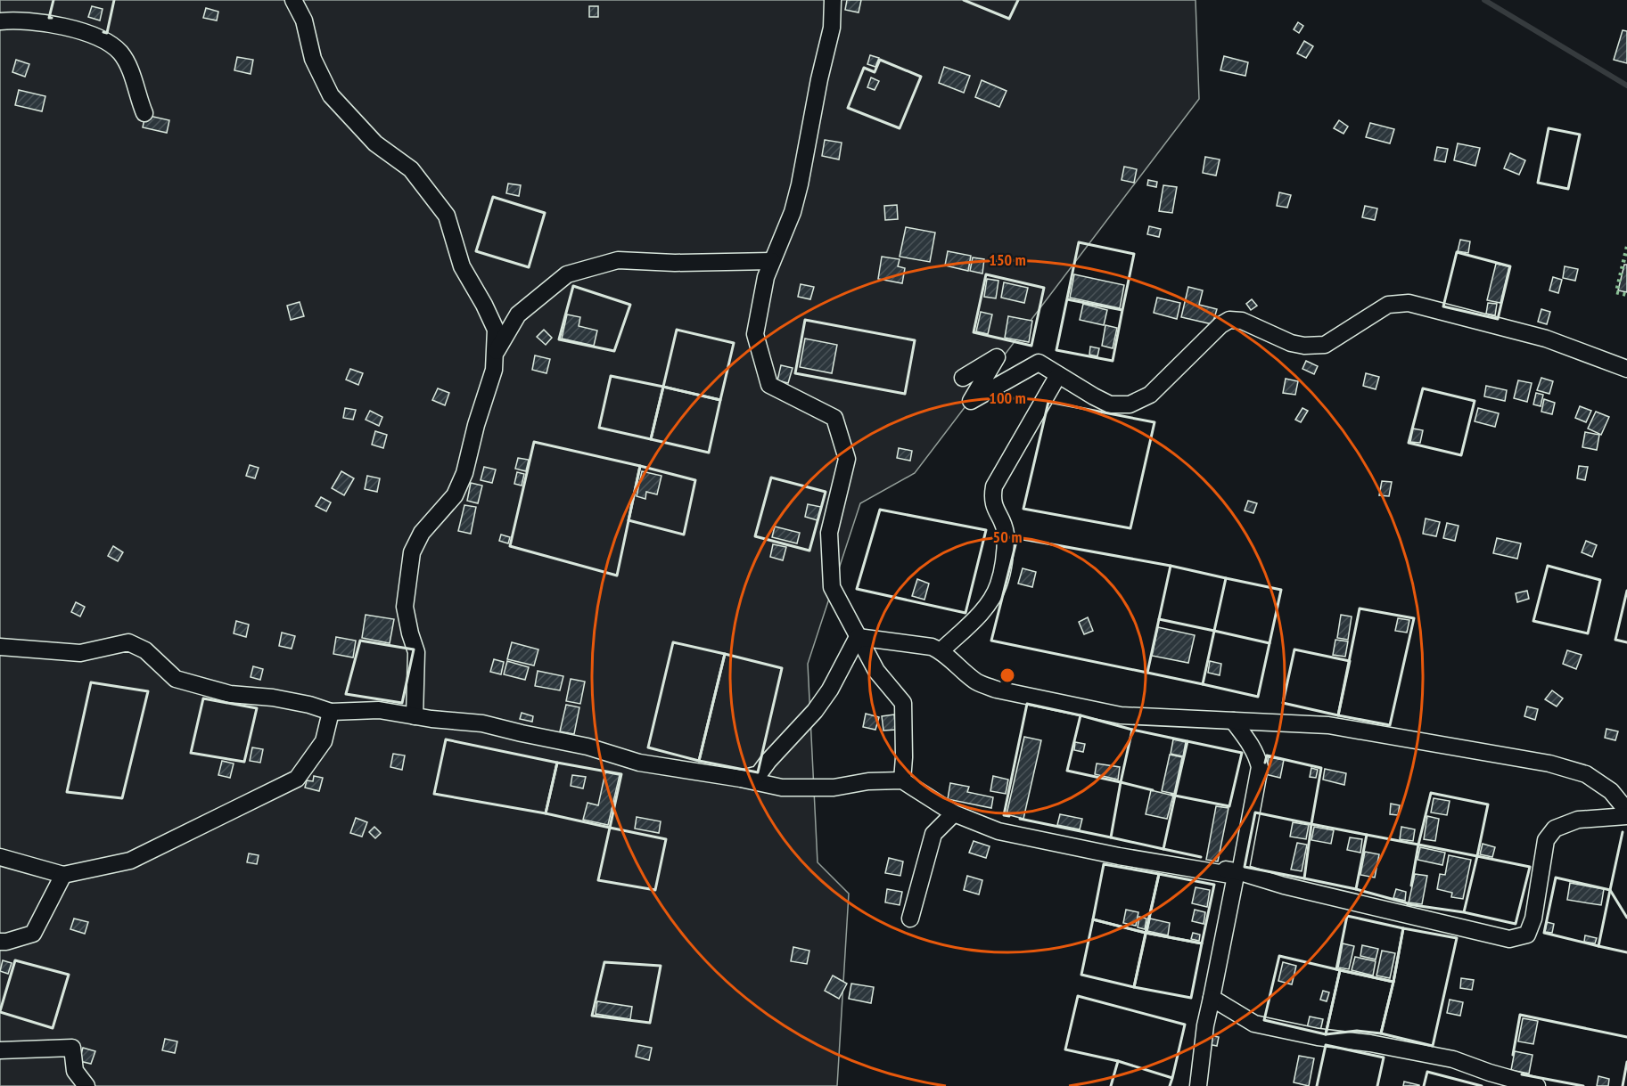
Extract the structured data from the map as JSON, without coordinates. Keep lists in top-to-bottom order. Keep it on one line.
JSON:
{"rings":["150 m","100 m","50 m"]}
